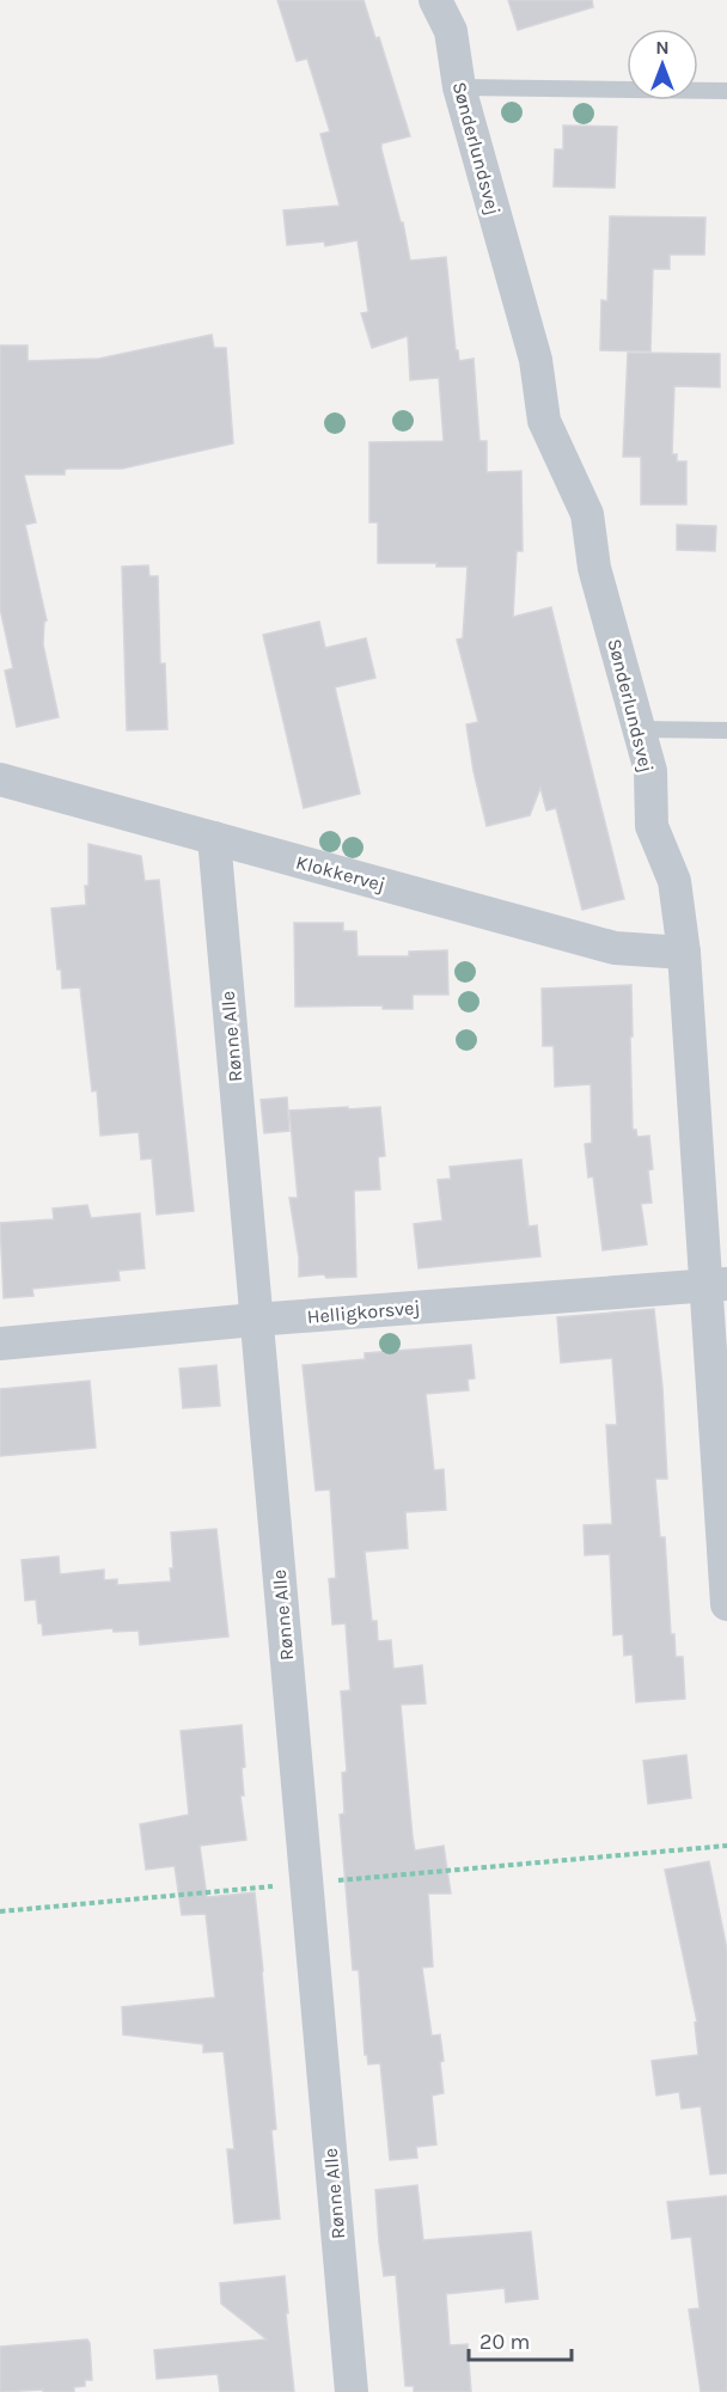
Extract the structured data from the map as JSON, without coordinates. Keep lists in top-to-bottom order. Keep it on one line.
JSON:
{"streets":{"street":["Sønderlundsvej","Klokkervej","Rønne Alle","Helligkorsvej"]},"crossings":[["Sønderlundsvej","Klokkervej"],["Sønderlundsvej","Helligkorsvej"],["Klokkervej","Rønne Alle"],["Rønne Alle","Helligkorsvej"]],"scale_bar":"20 m","north":"top"}
